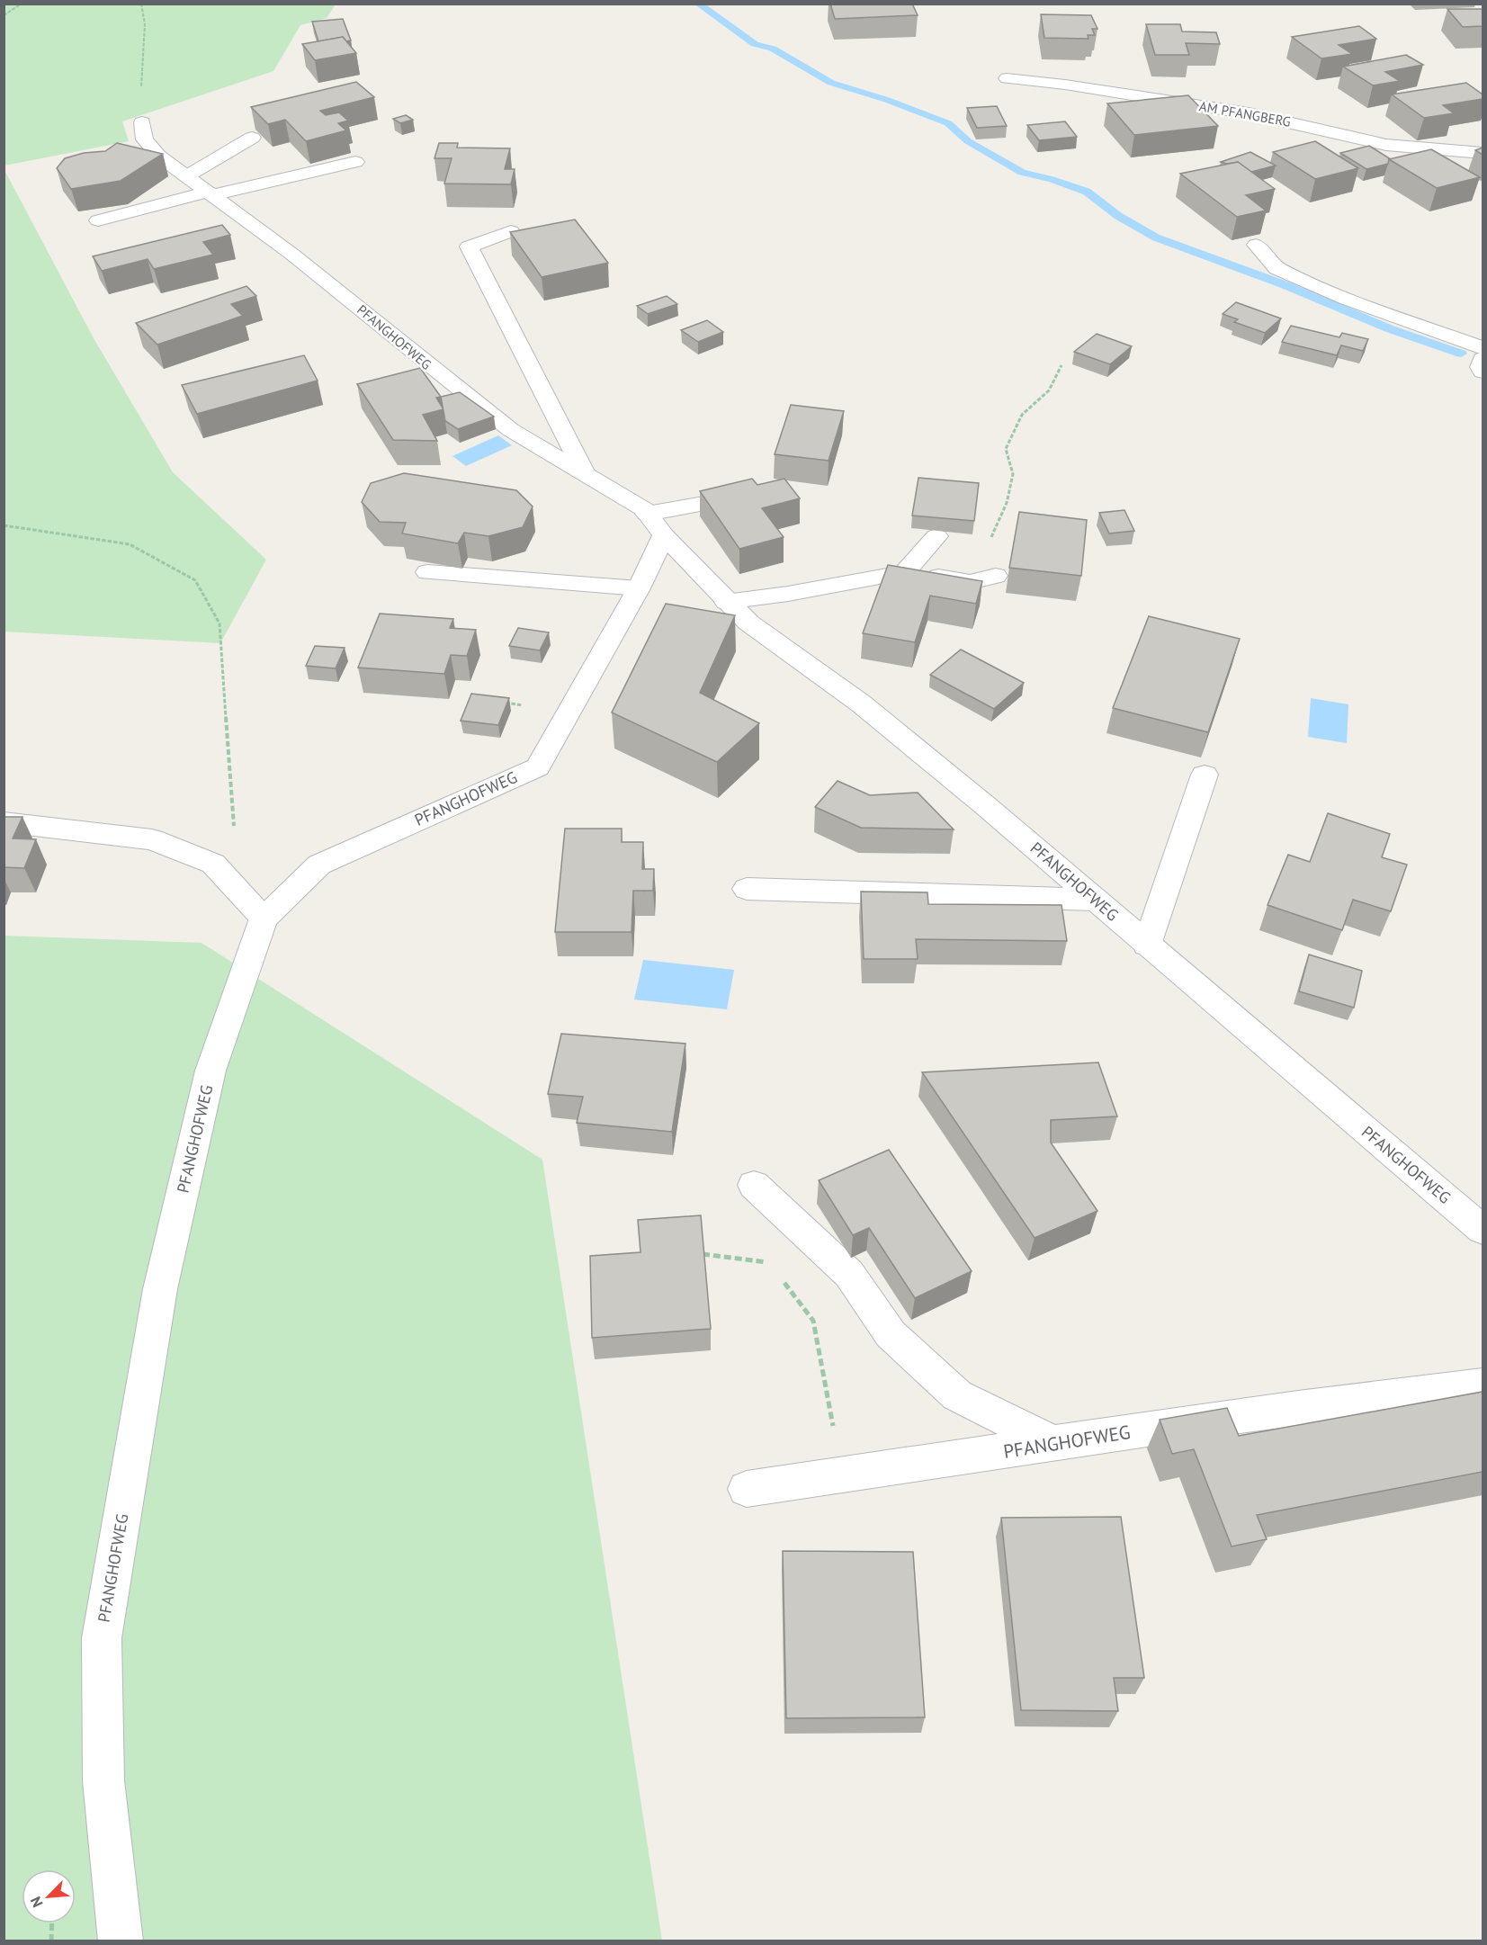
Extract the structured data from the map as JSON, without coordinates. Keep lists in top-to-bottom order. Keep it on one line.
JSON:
{"streets":{"street":["AM PFANGBERG","PFANGHOFWEG"]},"north":"bottom left"}
